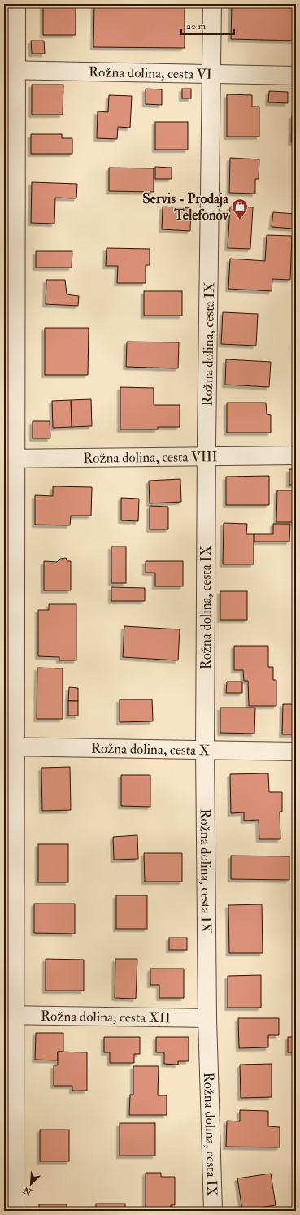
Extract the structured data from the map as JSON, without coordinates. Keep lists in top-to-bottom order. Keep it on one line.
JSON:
{"streets":{"street":["Rožna dolina, cesta VI","Rožna dolina, cesta IX","Rožna dolina, cesta VIII","Rožna dolina, cesta X","Rožna dolina, cesta XII"]},"crossings":[["Rožna dolina, cesta VI","Rožna dolina, cesta IX"],["Rožna dolina, cesta IX","Rožna dolina, cesta VIII"],["Rožna dolina, cesta IX","Rožna dolina, cesta X"],["Rožna dolina, cesta IX","Rožna dolina, cesta XII"]],"places":{"shop":["Servis - Prodaja Telefonov"]},"scale_bar":"20 m","north":"bottom left"}
